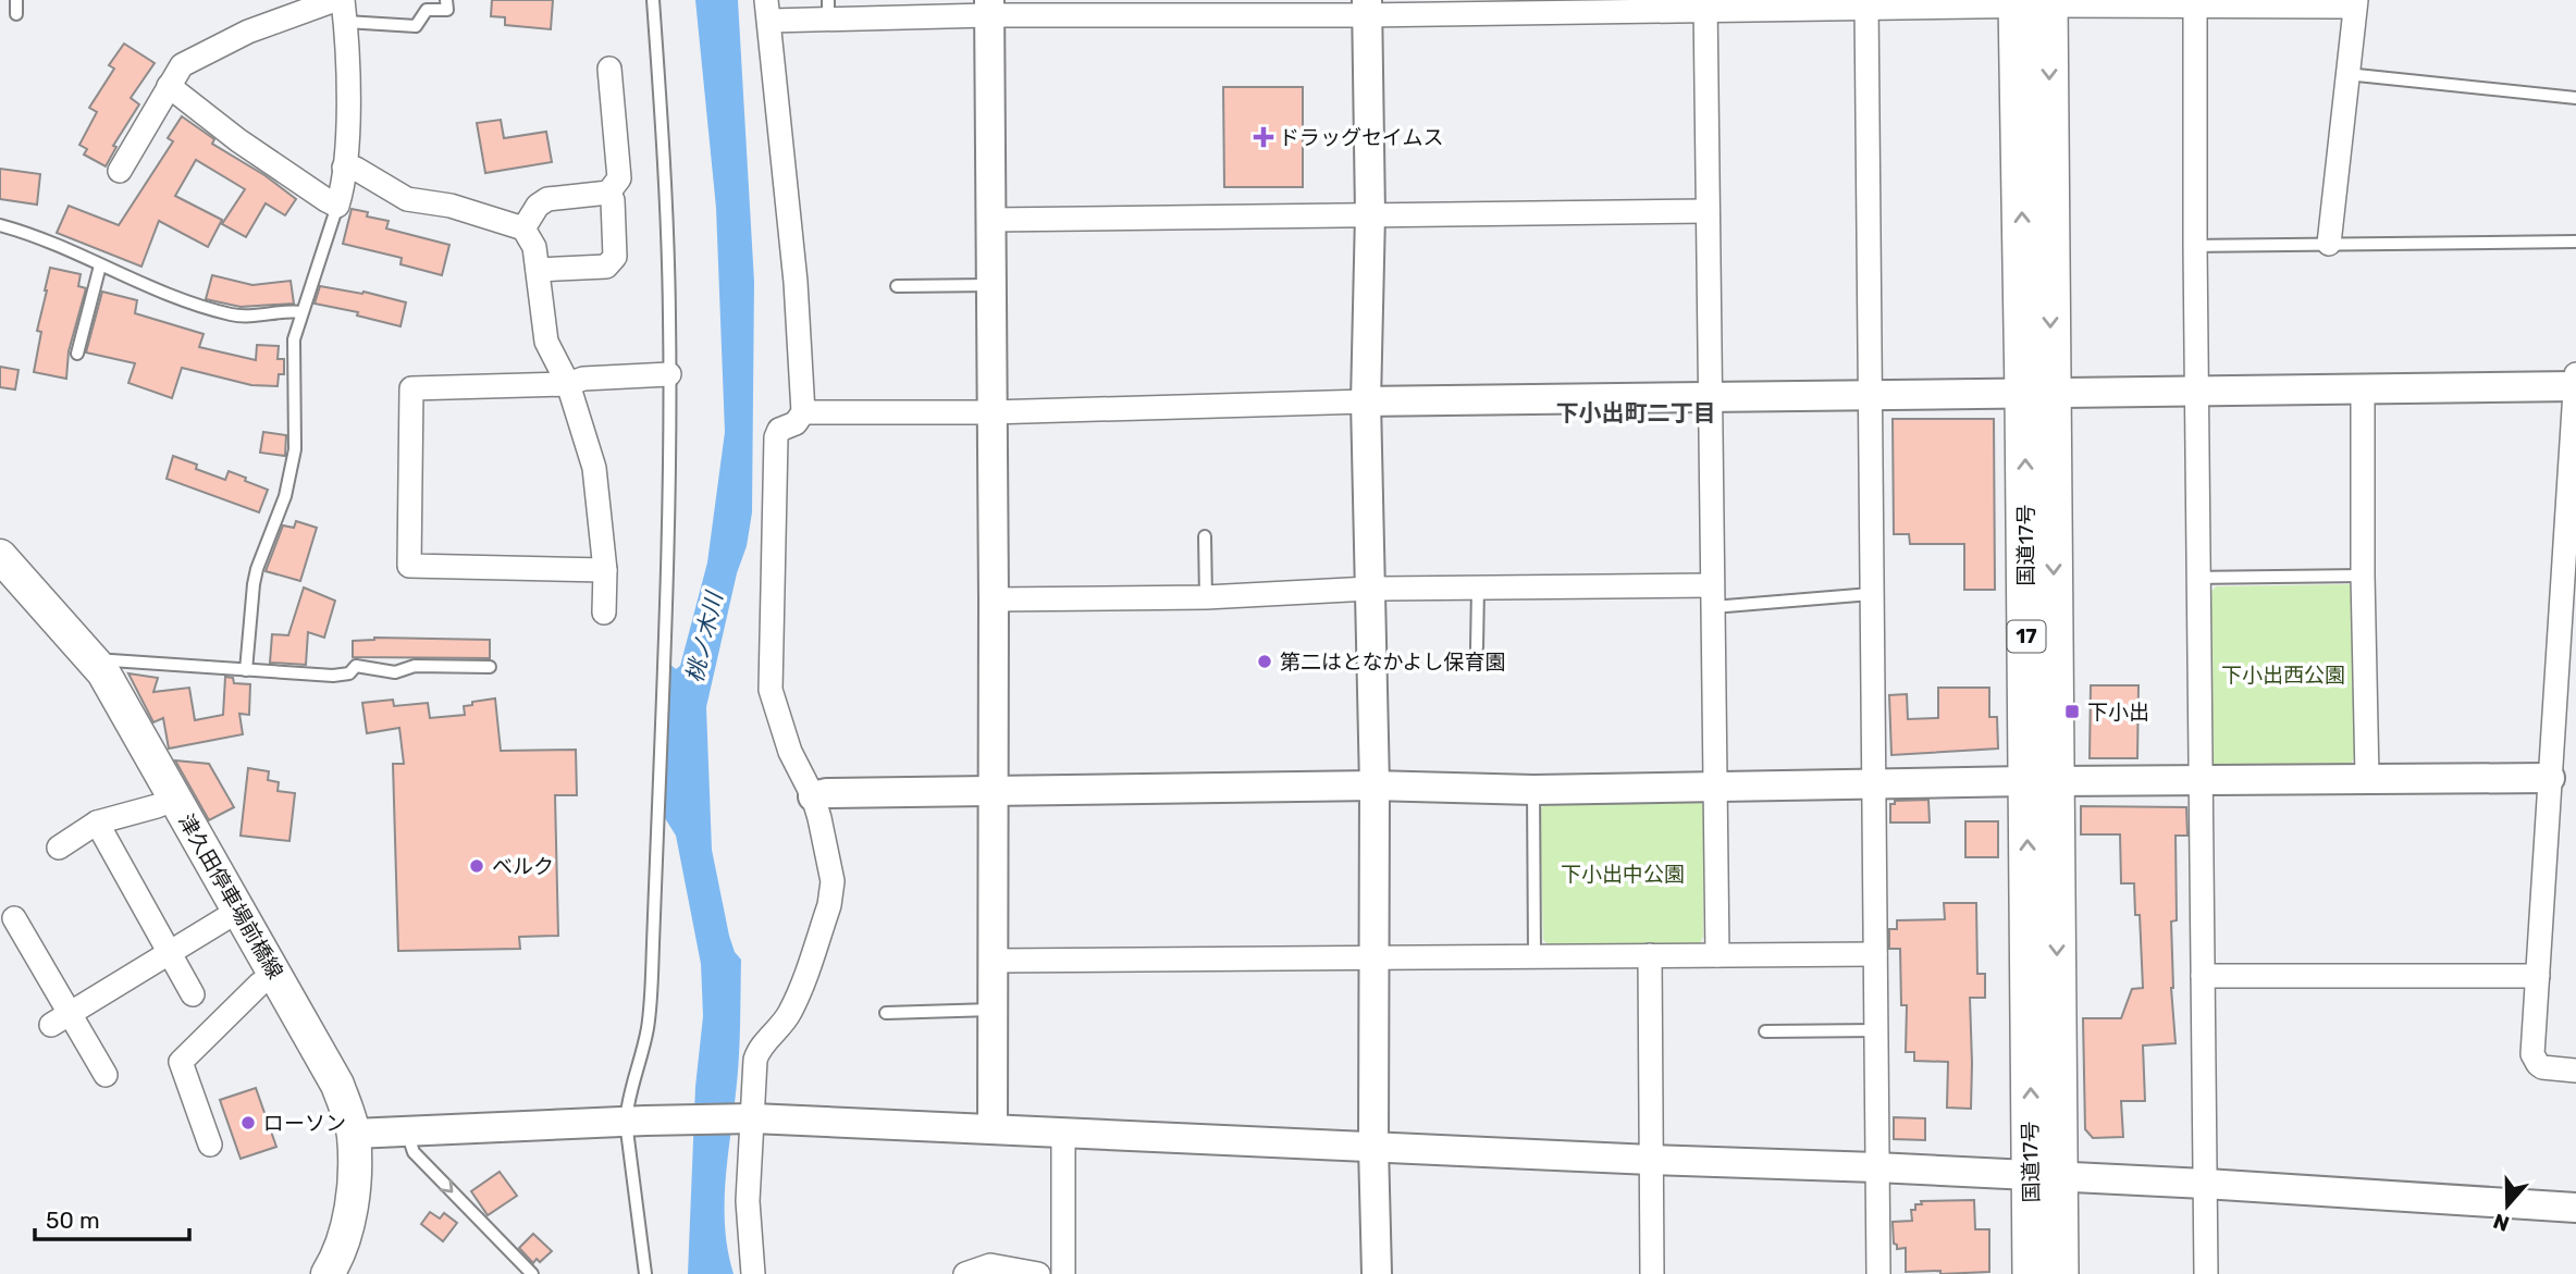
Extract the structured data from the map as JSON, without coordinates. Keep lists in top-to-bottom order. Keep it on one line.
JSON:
{"streets":{"highway":["国道17号","17"],"main road":["津久田停車場前橋線"]},"districts":["下小出町二丁目"],"water":["桃ノ木川"],"parks":["下小出西公園","下小出中公園"],"places":{"health":["ドラッグセイムス"],"other":["第二はとなかよし保育園","ベルク","ローソン"],"transit":["下小出"]},"scale_bar":"50 m","north":"bottom"}
